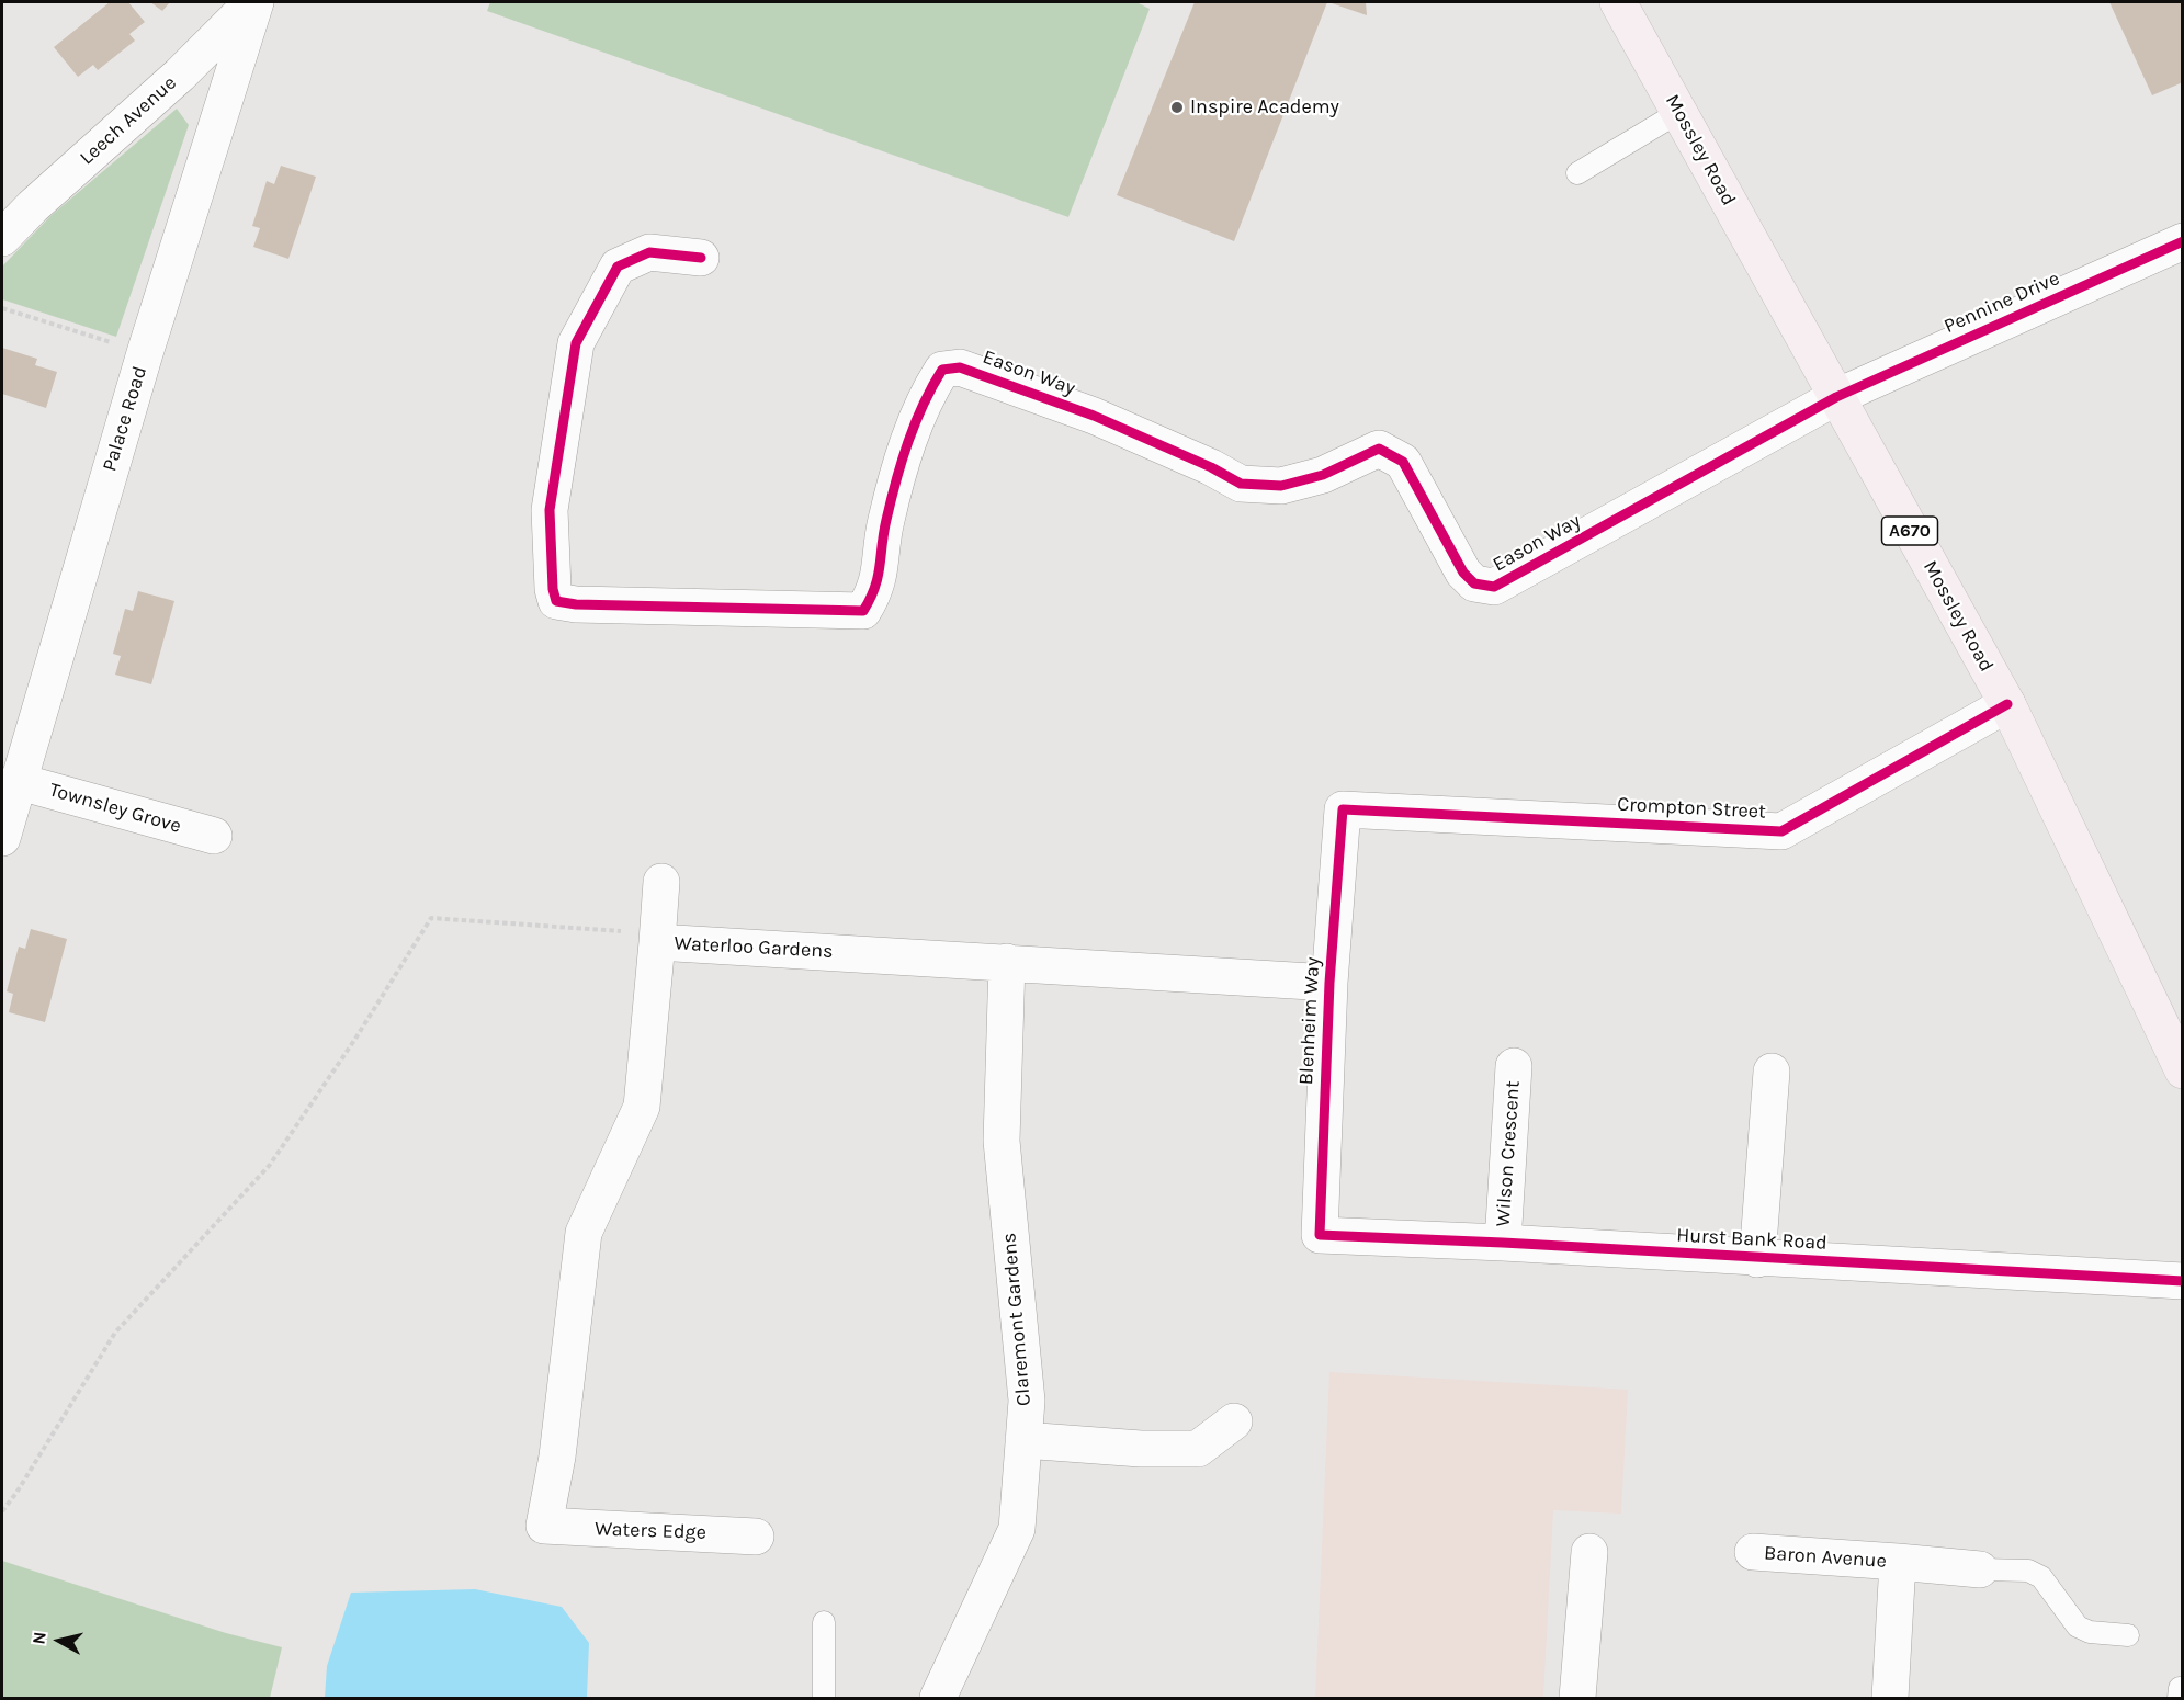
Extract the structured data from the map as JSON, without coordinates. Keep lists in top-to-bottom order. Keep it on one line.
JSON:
{"streets":{"main road":["Mossley Road","A670"],"street":["Leech Avenue","Pennine Drive","Eason Way","Palace Road","Townsley Grove","Crompton Street","Waterloo Gardens","Blenheim Way","Wilson Crescent","Hurst Bank Road","Claremont Gardens","Waters Edge","Baron Avenue"]},"crossings":[["Leech Avenue","Palace Road"],["Mossley Road","Pennine Drive"],["Mossley Road","Eason Way"],["Mossley Road","Crompton Street"],["Pennine Drive","Eason Way"],["Palace Road","Townsley Grove"],["Crompton Street","Blenheim Way"],["Waterloo Gardens","Blenheim Way"],["Waterloo Gardens","Claremont Gardens"],["Waterloo Gardens","Waters Edge"],["Blenheim Way","Hurst Bank Road"],["Wilson Crescent","Hurst Bank Road"]],"places":["Inspire Academy"],"north":"left"}
